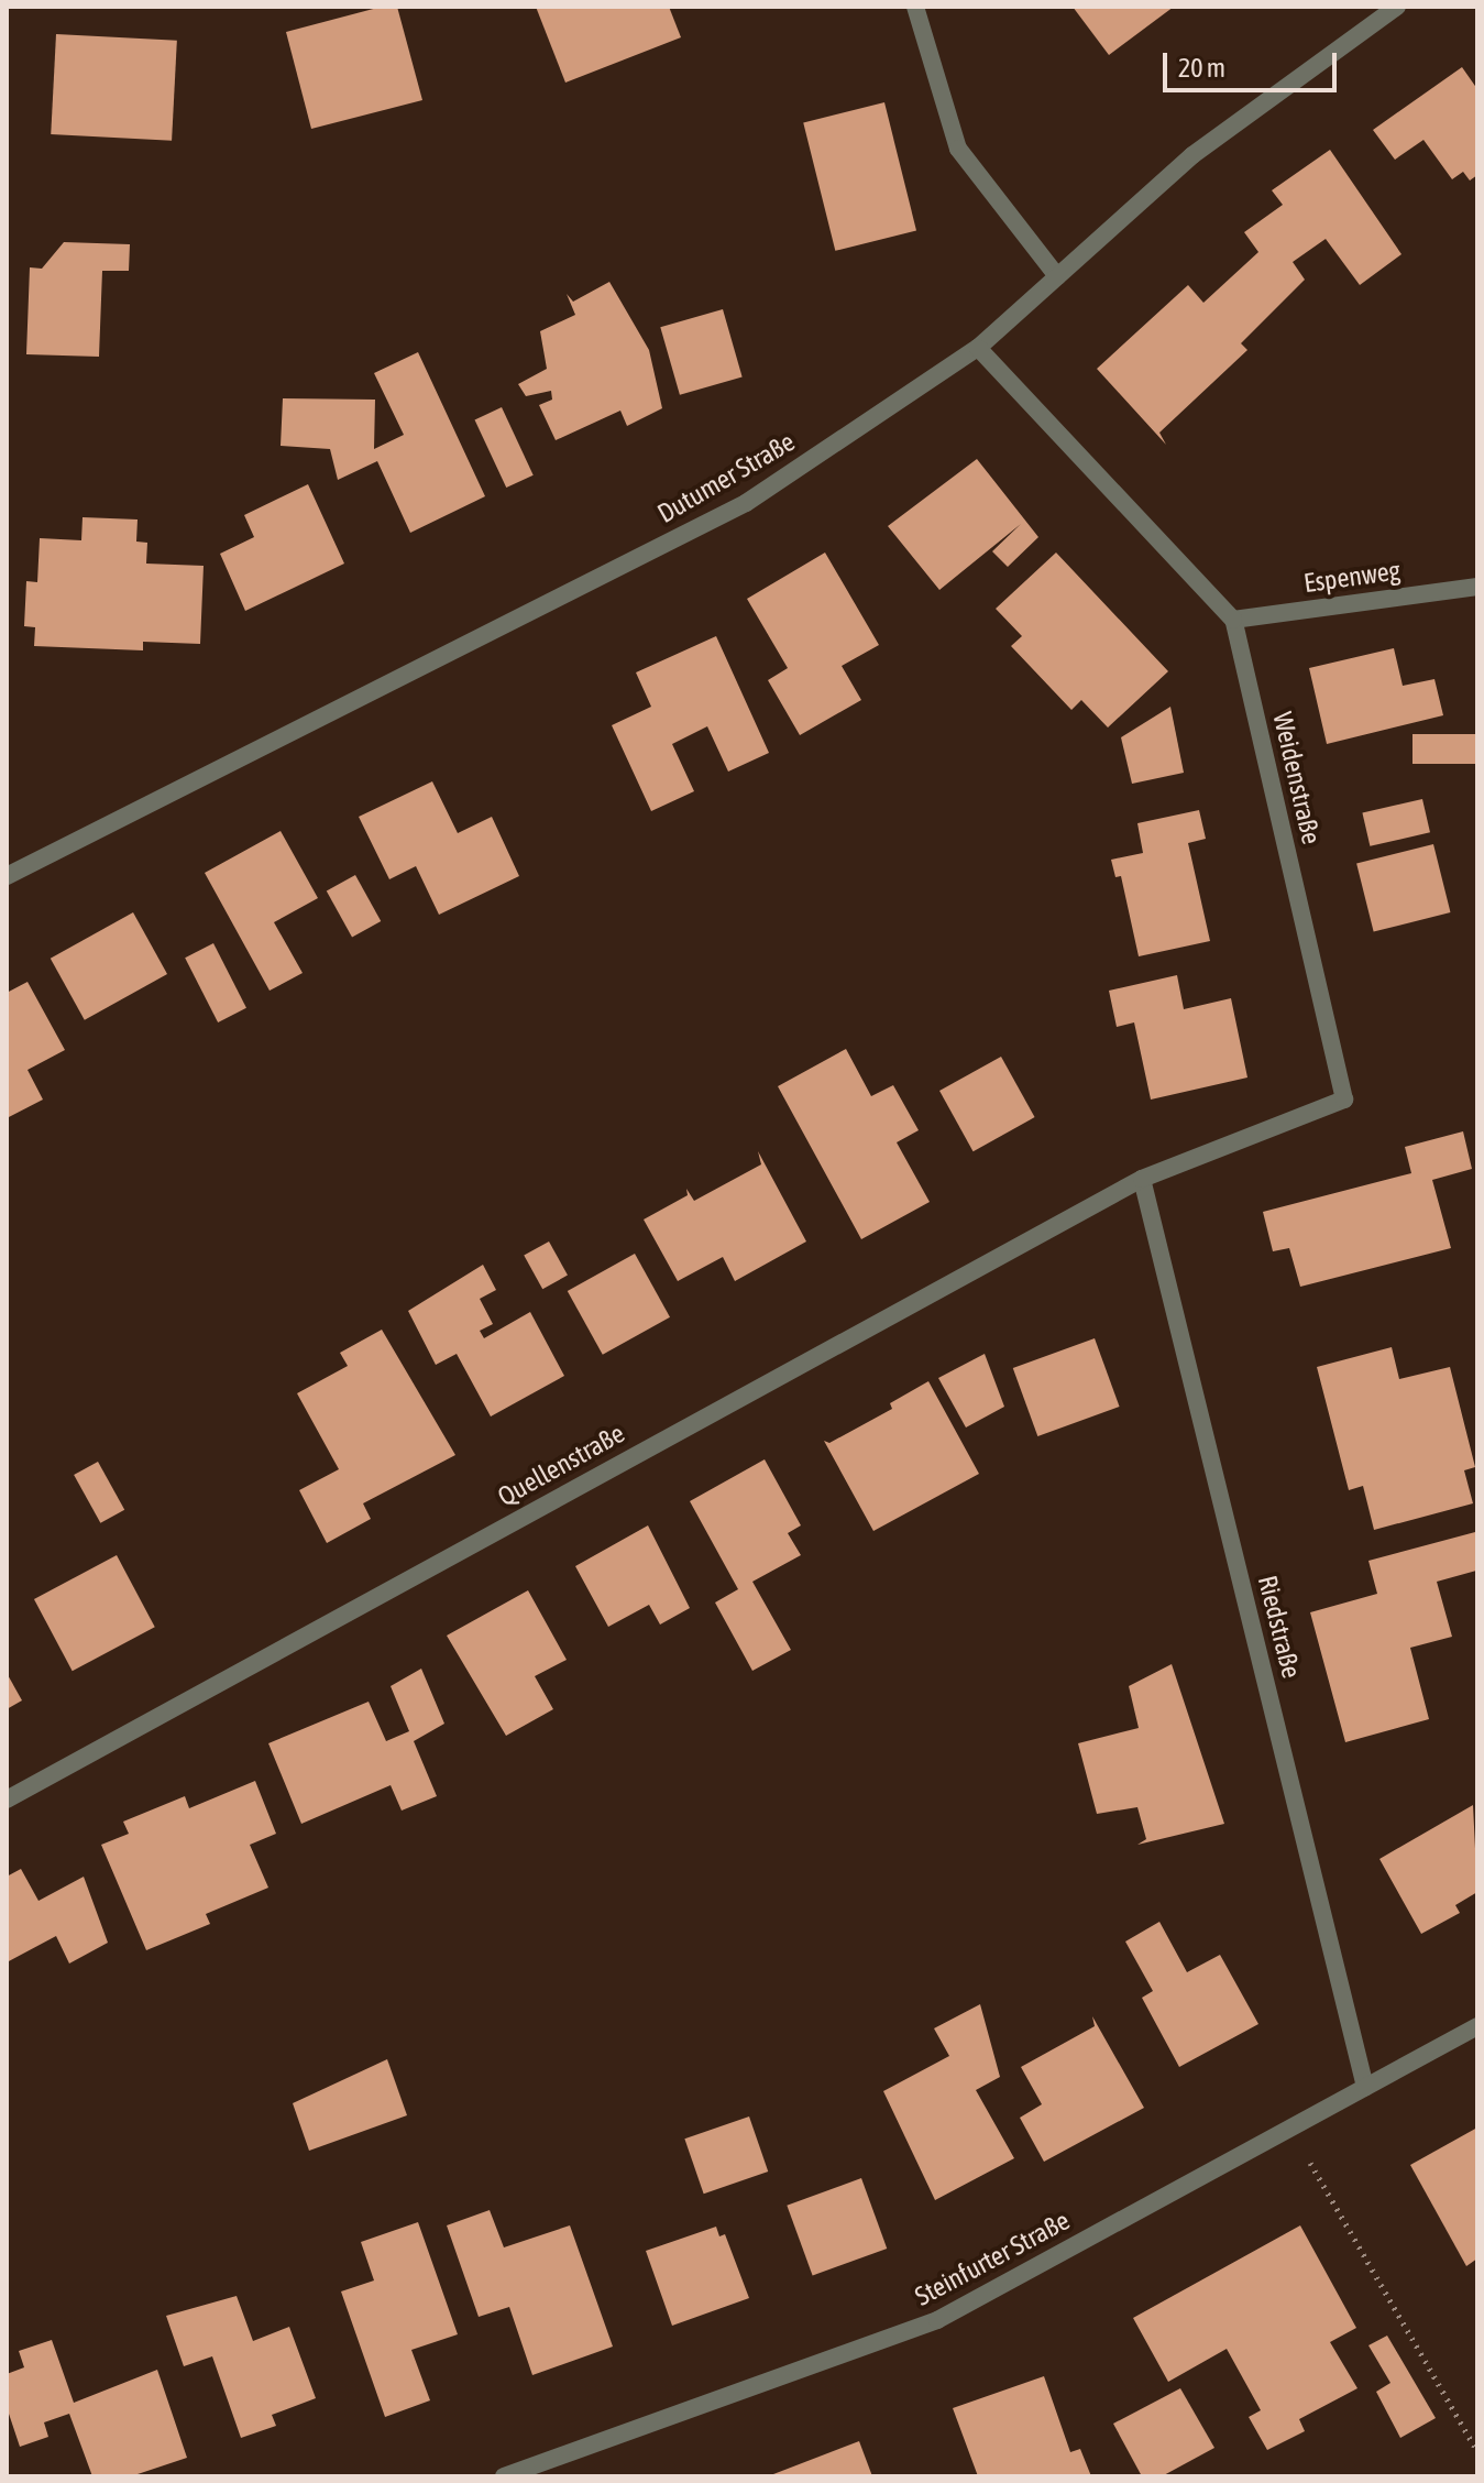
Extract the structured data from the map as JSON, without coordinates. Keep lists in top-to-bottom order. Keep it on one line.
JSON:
{"streets":{"street":["Dutumer Straße","Espenweg","Weidenstraße","Quellenstraße","Riedstraße","Steinfurter Straße"]},"crossings":[["Espenweg","Weidenstraße"],["Weidenstraße","Quellenstraße"],["Weidenstraße","Riedstraße"],["Quellenstraße","Riedstraße"],["Riedstraße","Steinfurter Straße"]],"scale_bar":"20 m"}
